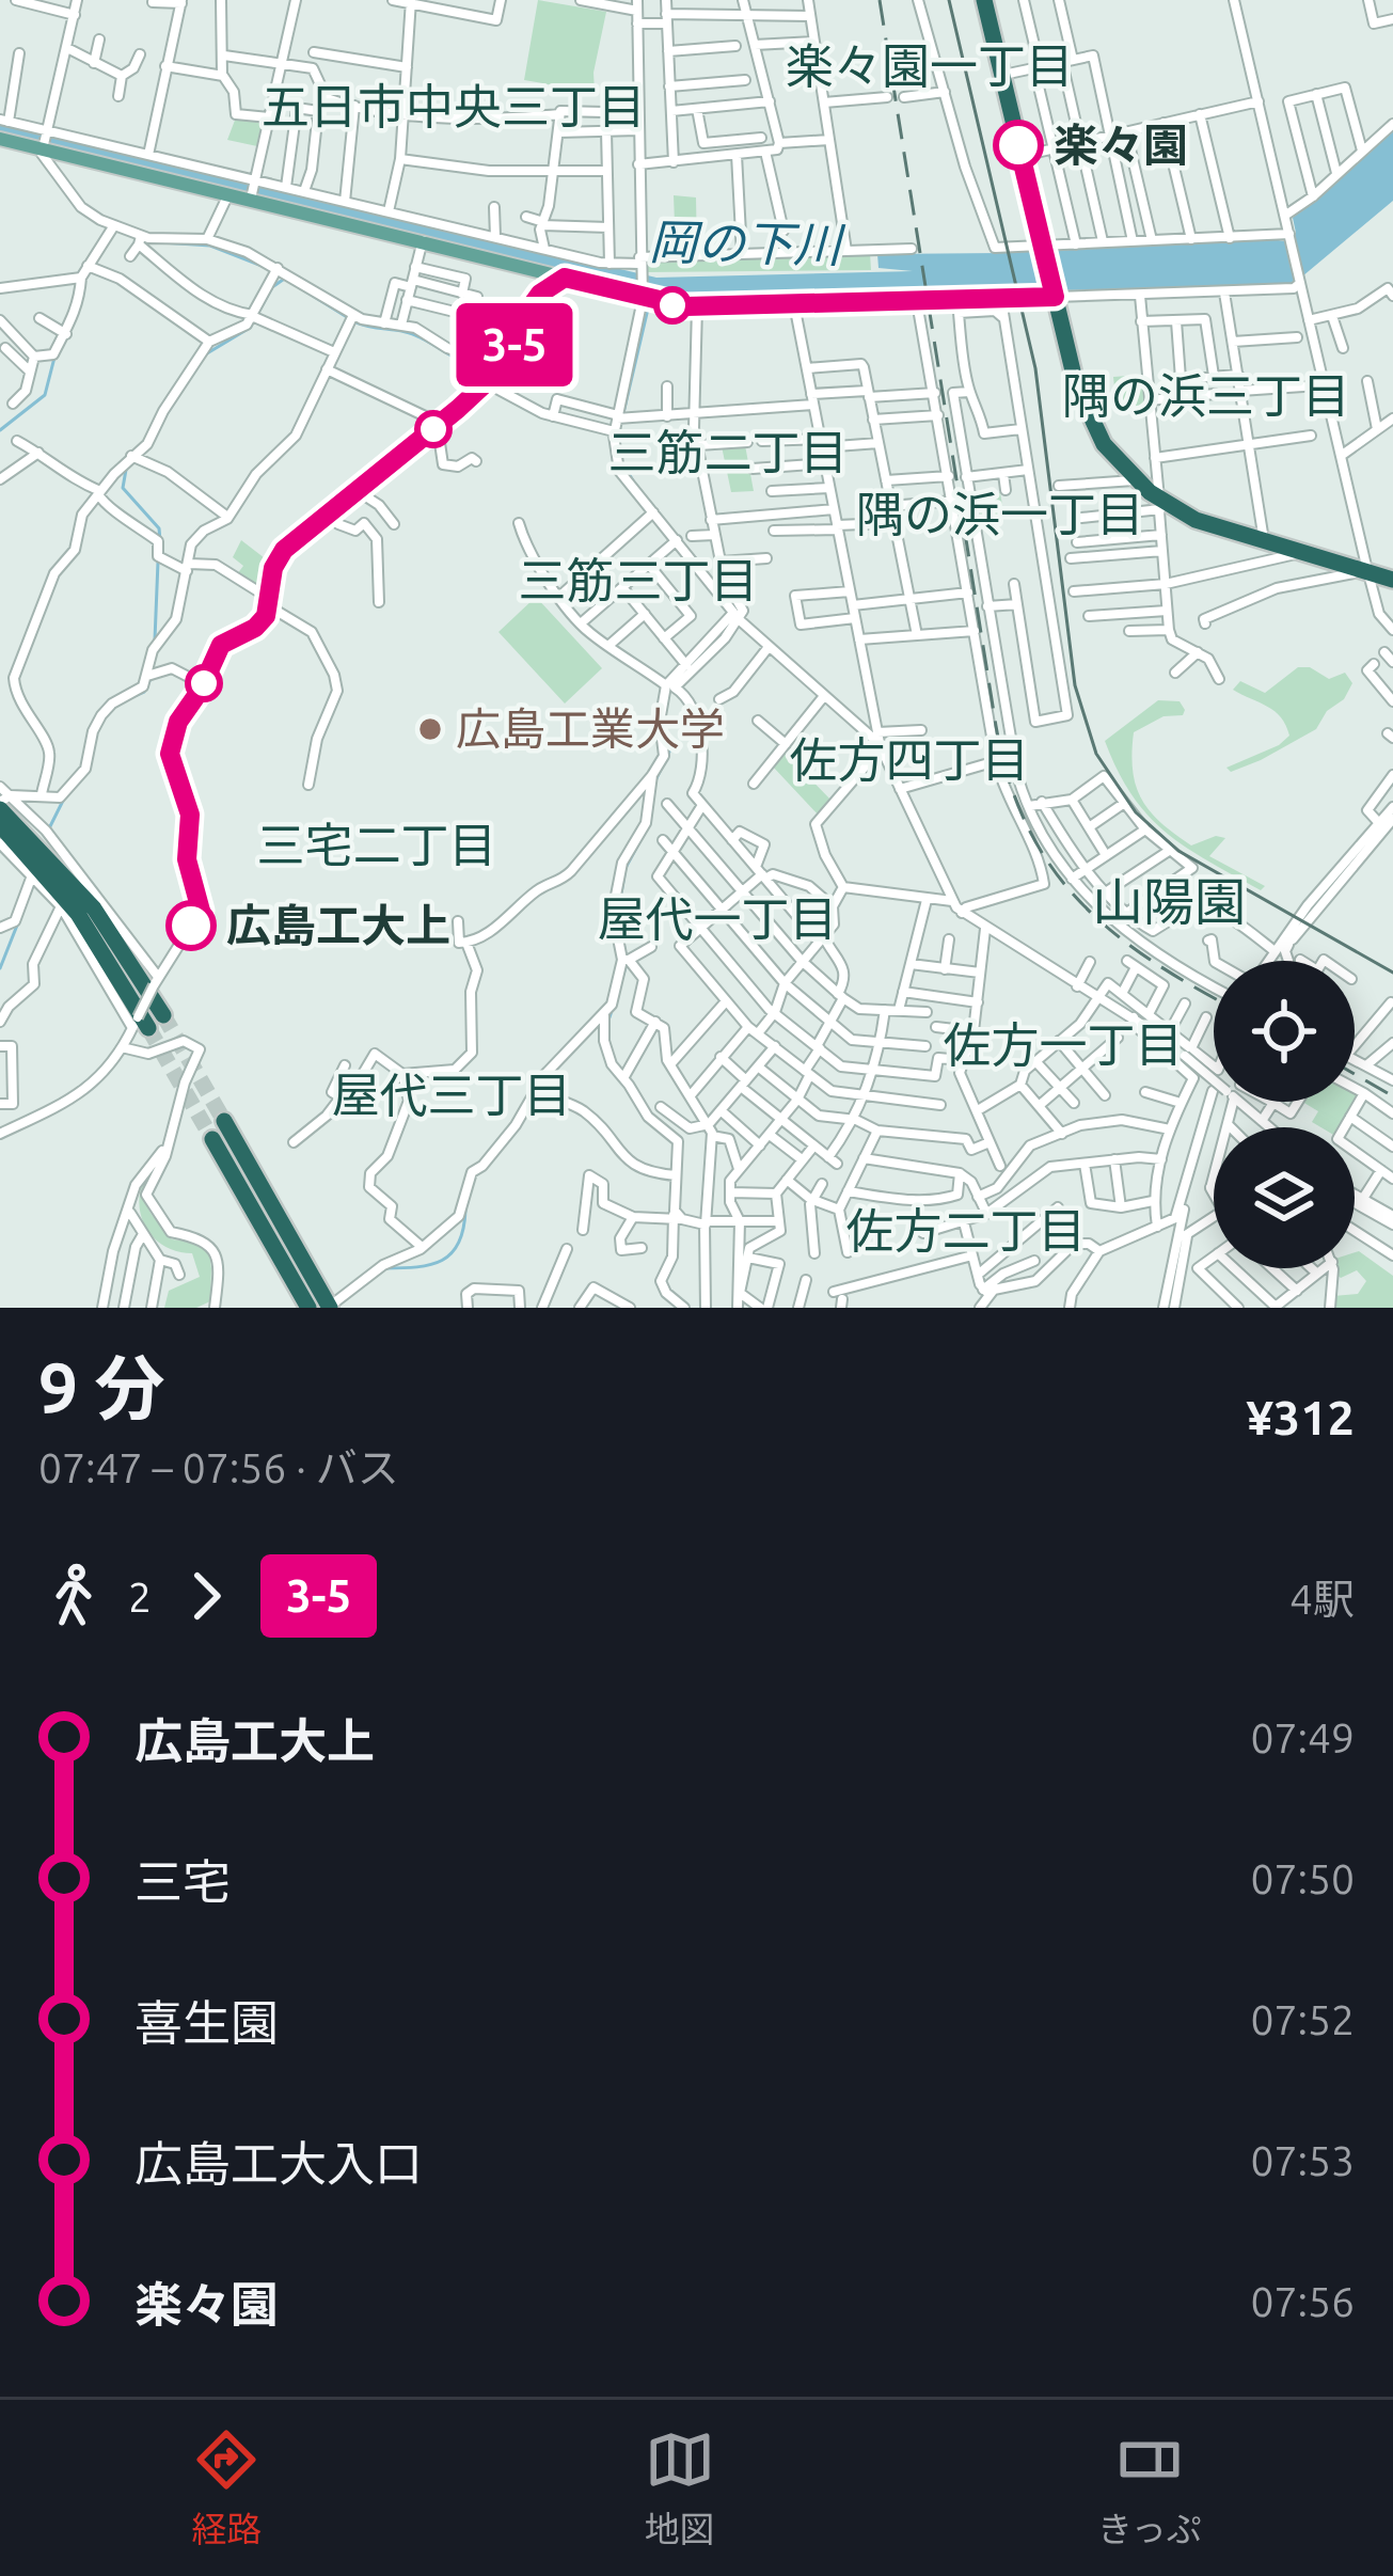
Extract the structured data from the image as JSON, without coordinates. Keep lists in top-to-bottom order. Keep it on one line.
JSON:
{"districts":["楽々園一丁目","五日市中央三丁目","隅の浜三丁目","三筋二丁目","隅の浜一丁目","三筋三丁目","佐方四丁目","三宅二丁目","山陽園","屋代一丁目","佐方一丁目","屋代三丁目","佐方二丁目"],"water":["岡の下川"],"places":["楽々園","広島工業大学","広島工大上"],"lines":["bus line 3-5"],"page":{"on_map":"3-5","heading":["9 分","07:47 – 07:56 · バス","¥312"],"legs":["2","3-5","4駅"],"list":[{"name":"広島工大上","value":"07:49"},{"name":"三宅","value":"07:50"},{"name":"喜生園","value":"07:52"},{"name":"広島工大入口","value":"07:53"},{"name":"楽々園","value":"07:56"}],"tabs":["経路","地図","きっぷ"]}}
